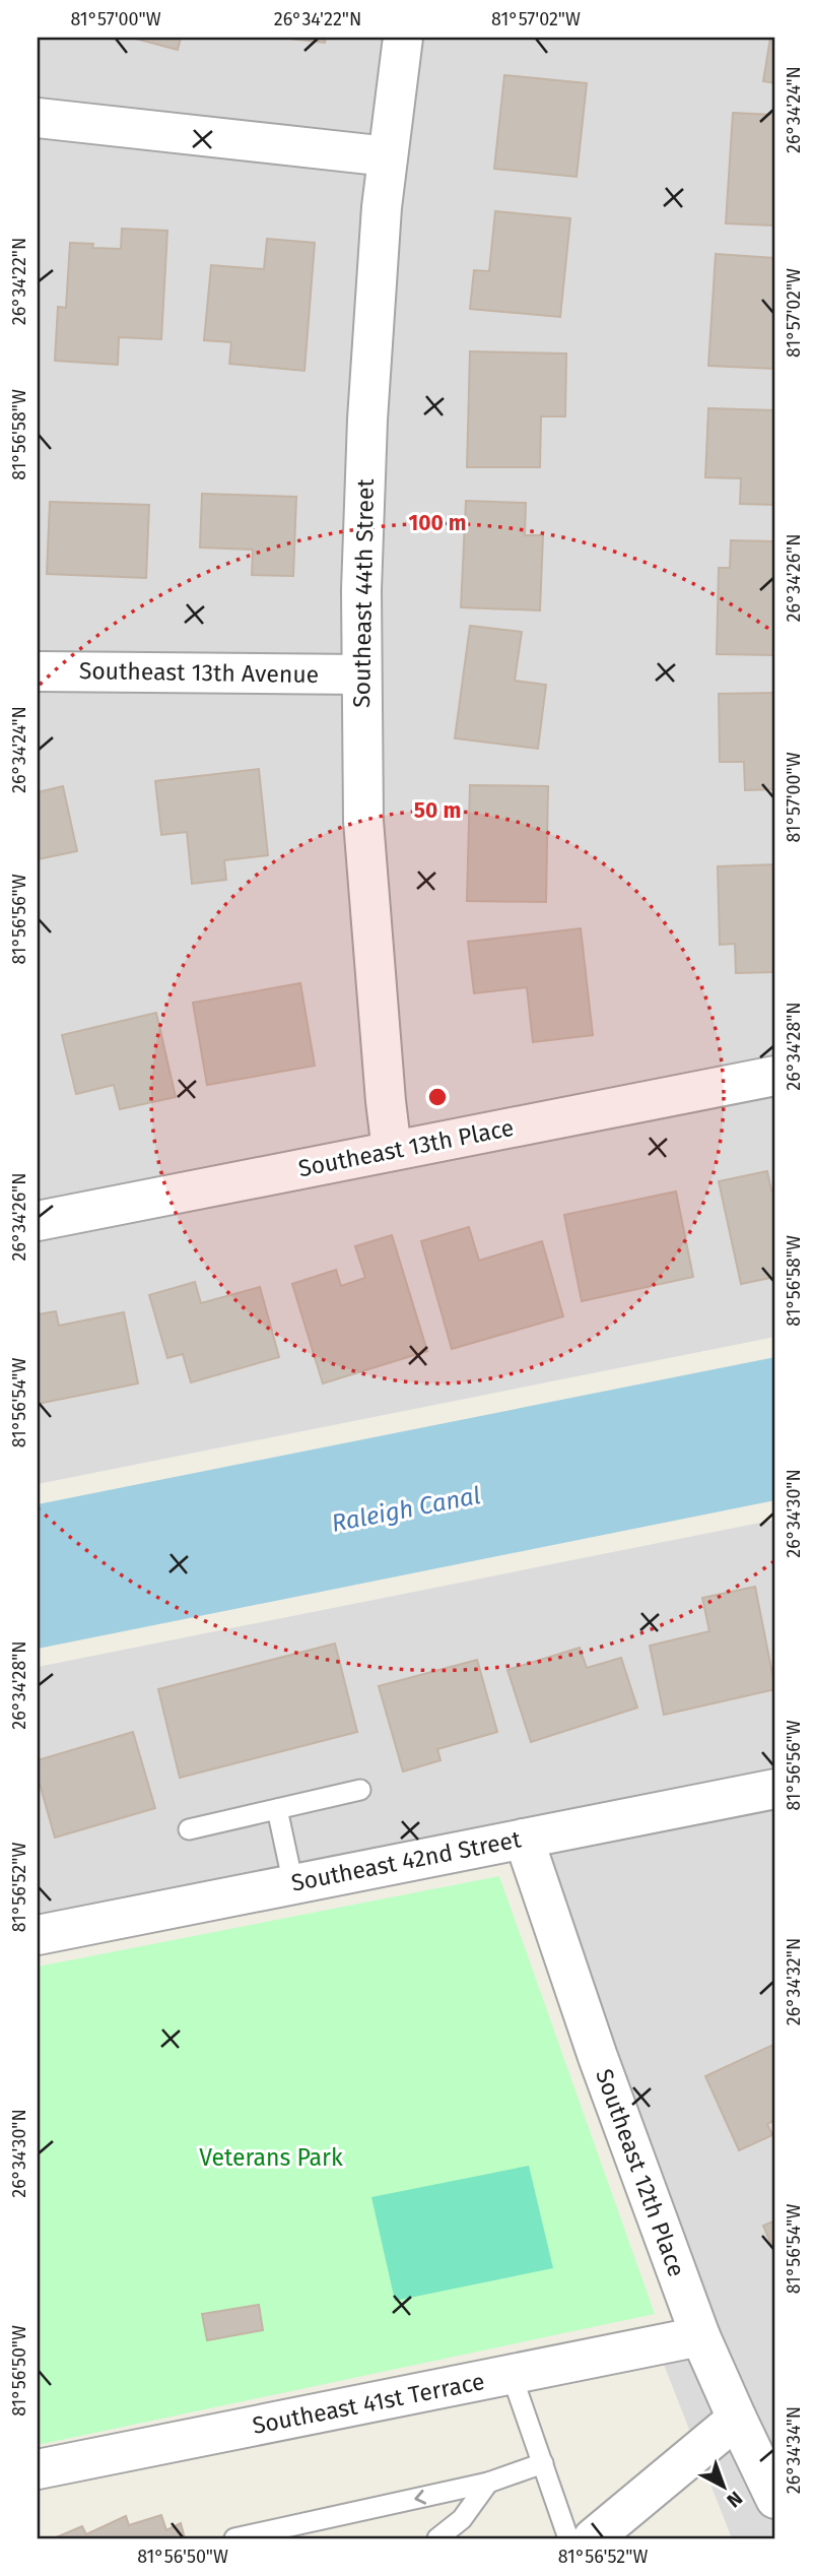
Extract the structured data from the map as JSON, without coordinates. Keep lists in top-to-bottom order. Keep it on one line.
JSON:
{"streets":{"street":["Southeast 44th Street","Southeast 13th Avenue","Southeast 13th Place","Southeast 42nd Street","Southeast 12th Place","Southeast 41st Terrace"]},"crossings":[["Southeast 44th Street","Southeast 13th Avenue"],["Southeast 44th Street","Southeast 13th Place"],["Southeast 42nd Street","Southeast 12th Place"],["Southeast 12th Place","Southeast 41st Terrace"]],"water":["Raleigh Canal"],"parks":["Veterans Park"],"north":"bottom right","coordinates":["81°57'00\"W","26°34'22\"N","81°57'02\"W","26°34'24\"N","81°56'58\"W","26°34'26\"N","81°56'56\"W","26°34'28\"N","81°56'54\"W","26°34'30\"N","81°56'52\"W","26°34'32\"N","81°56'50\"W","26°34'34\"N"],"rings":["100 m","50 m"]}
